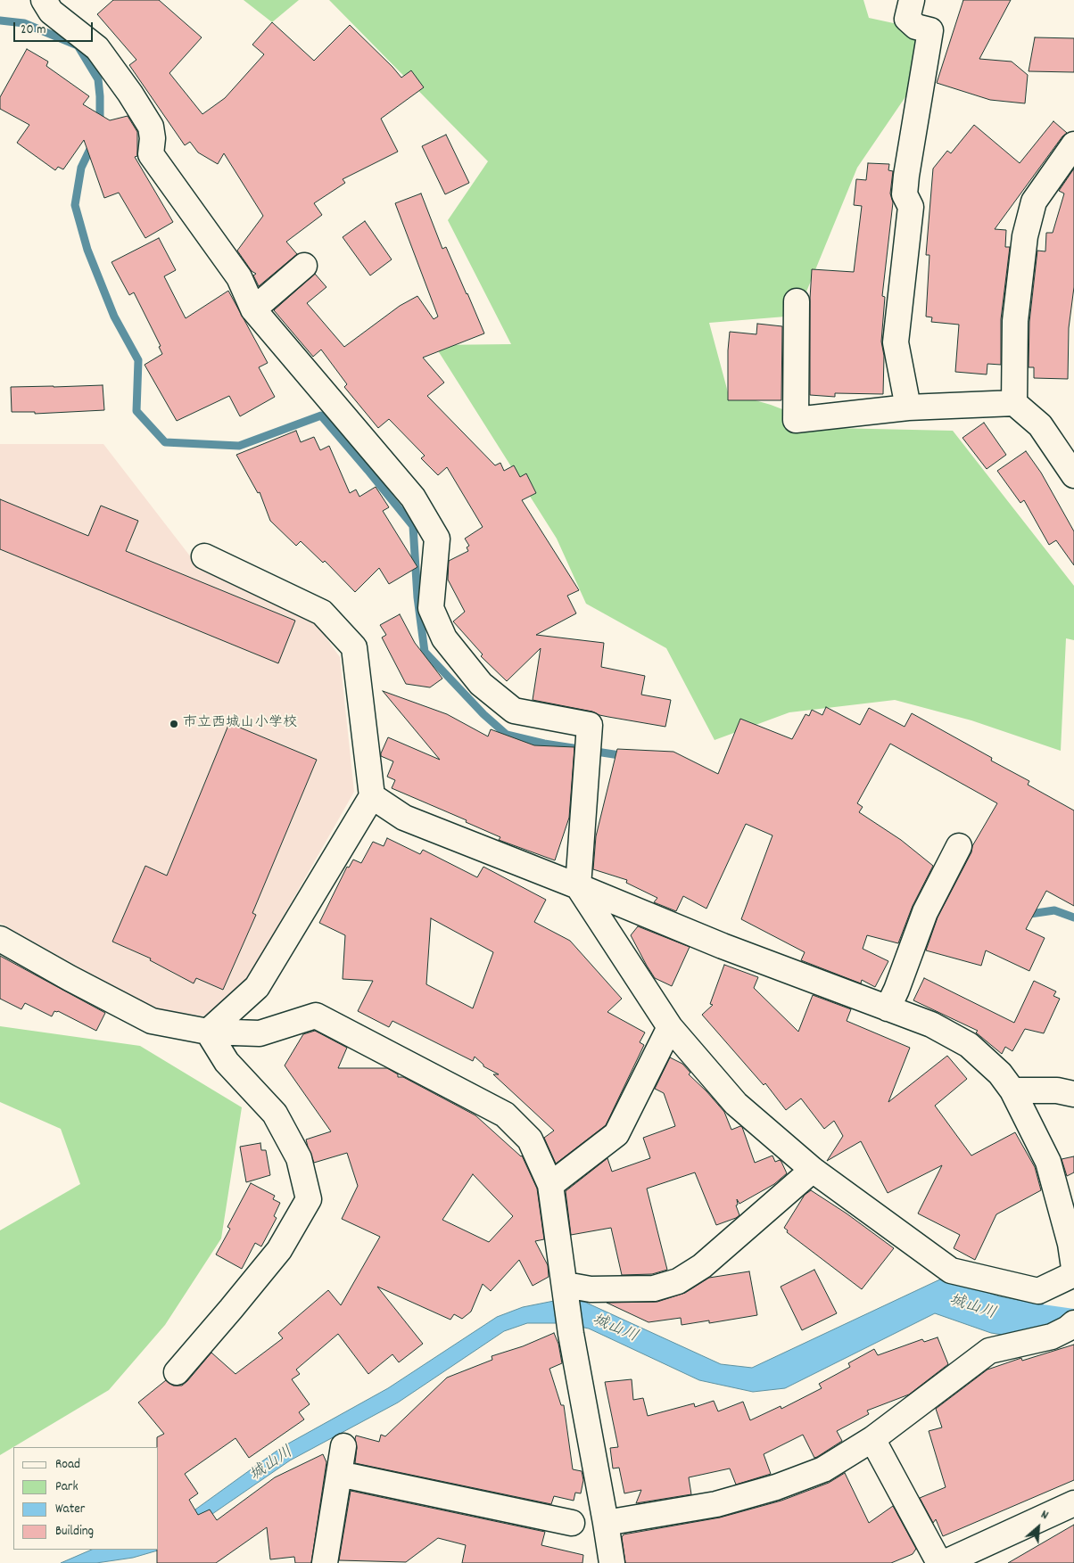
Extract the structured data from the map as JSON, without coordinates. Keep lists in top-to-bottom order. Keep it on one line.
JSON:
{"water":["城山川"],"places":["市立西城山小学校"],"legend":["Road","Park","Water","Building"],"scale_bar":"20 m","north":"top right"}
